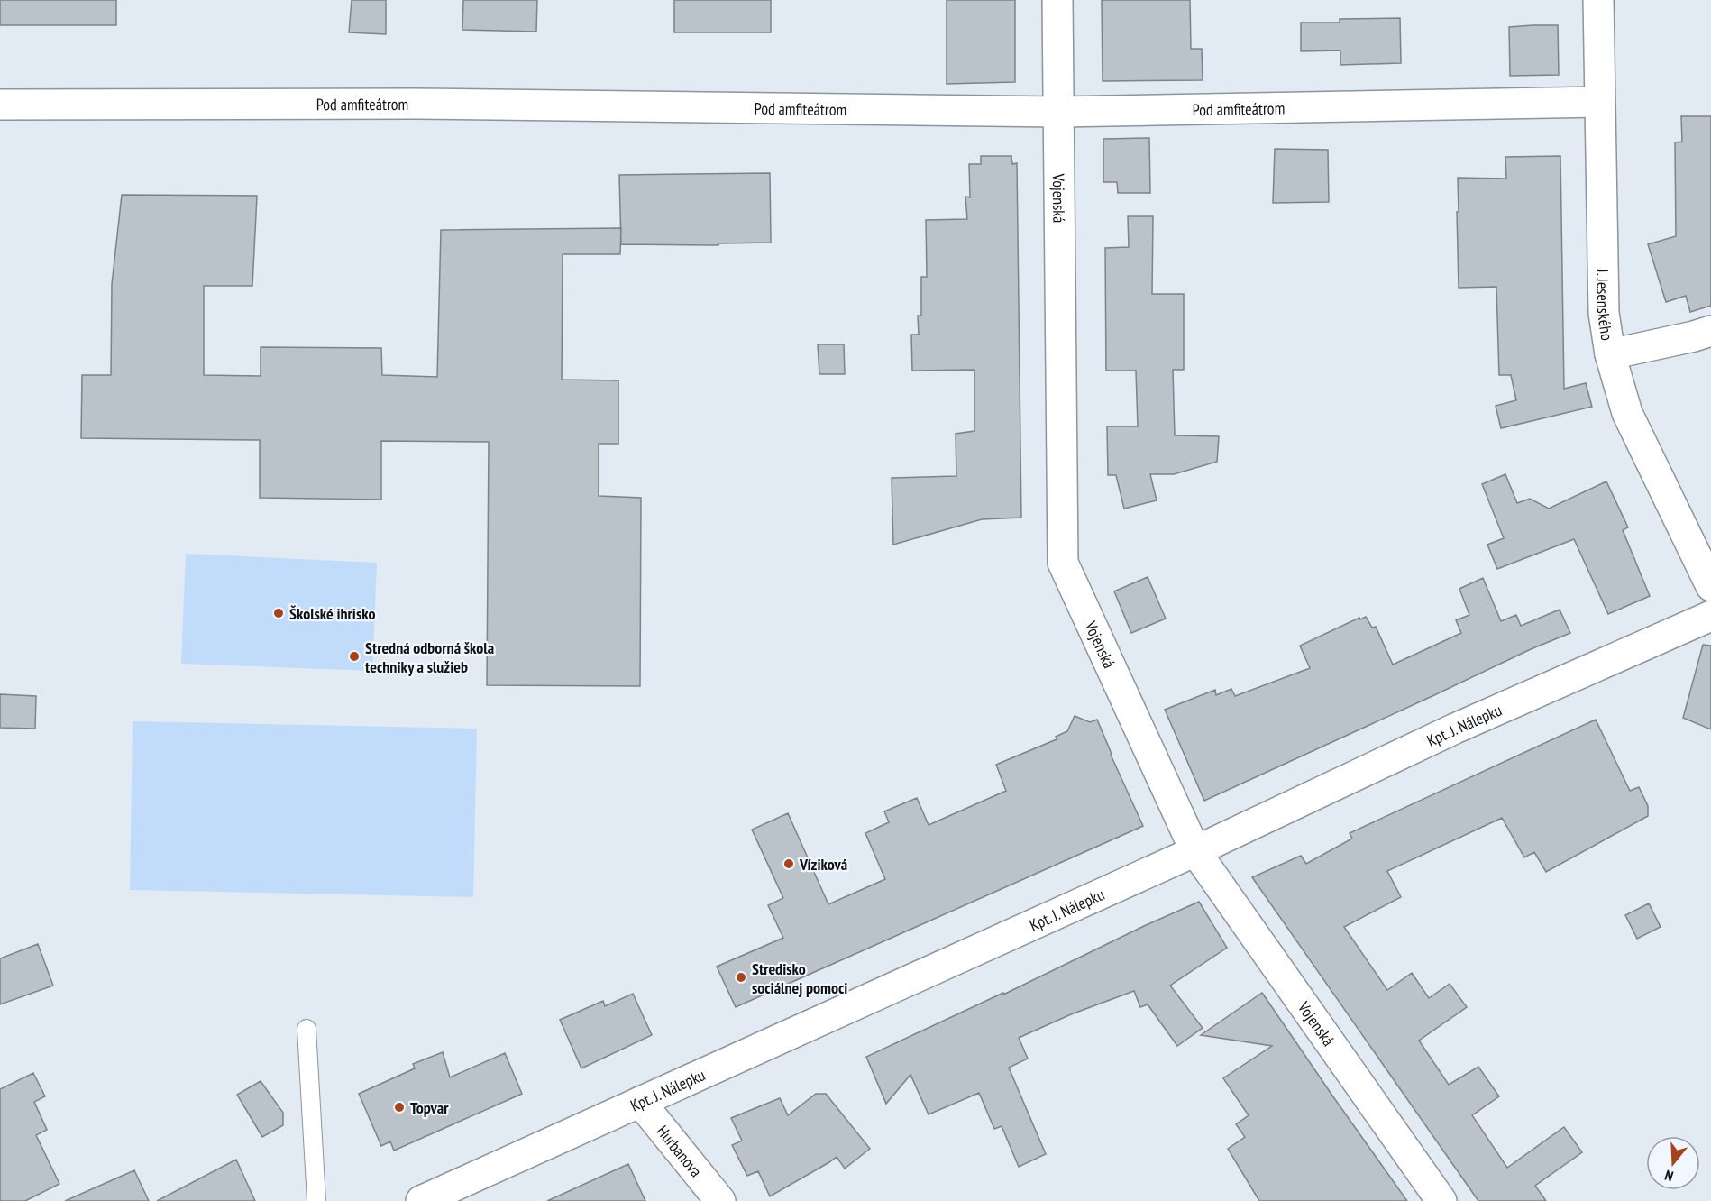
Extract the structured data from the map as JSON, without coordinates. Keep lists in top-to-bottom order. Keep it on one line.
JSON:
{"streets":{"street":["Pod amfiteátrom","Vojenská","J. Jesenského","Kpt. J. Nálepku","Hurbanova"]},"crossings":[["Pod amfiteátrom","Vojenská"],["Pod amfiteátrom","J. Jesenského"],["Vojenská","Kpt. J. Nálepku"],["Kpt. J. Nálepku","Hurbanova"]],"places":["Školské ihrisko","Stredná odborná škola techniky a služieb","Víziková","Stredisko sociálnej pomoci","Topvar"],"north":"bottom"}
